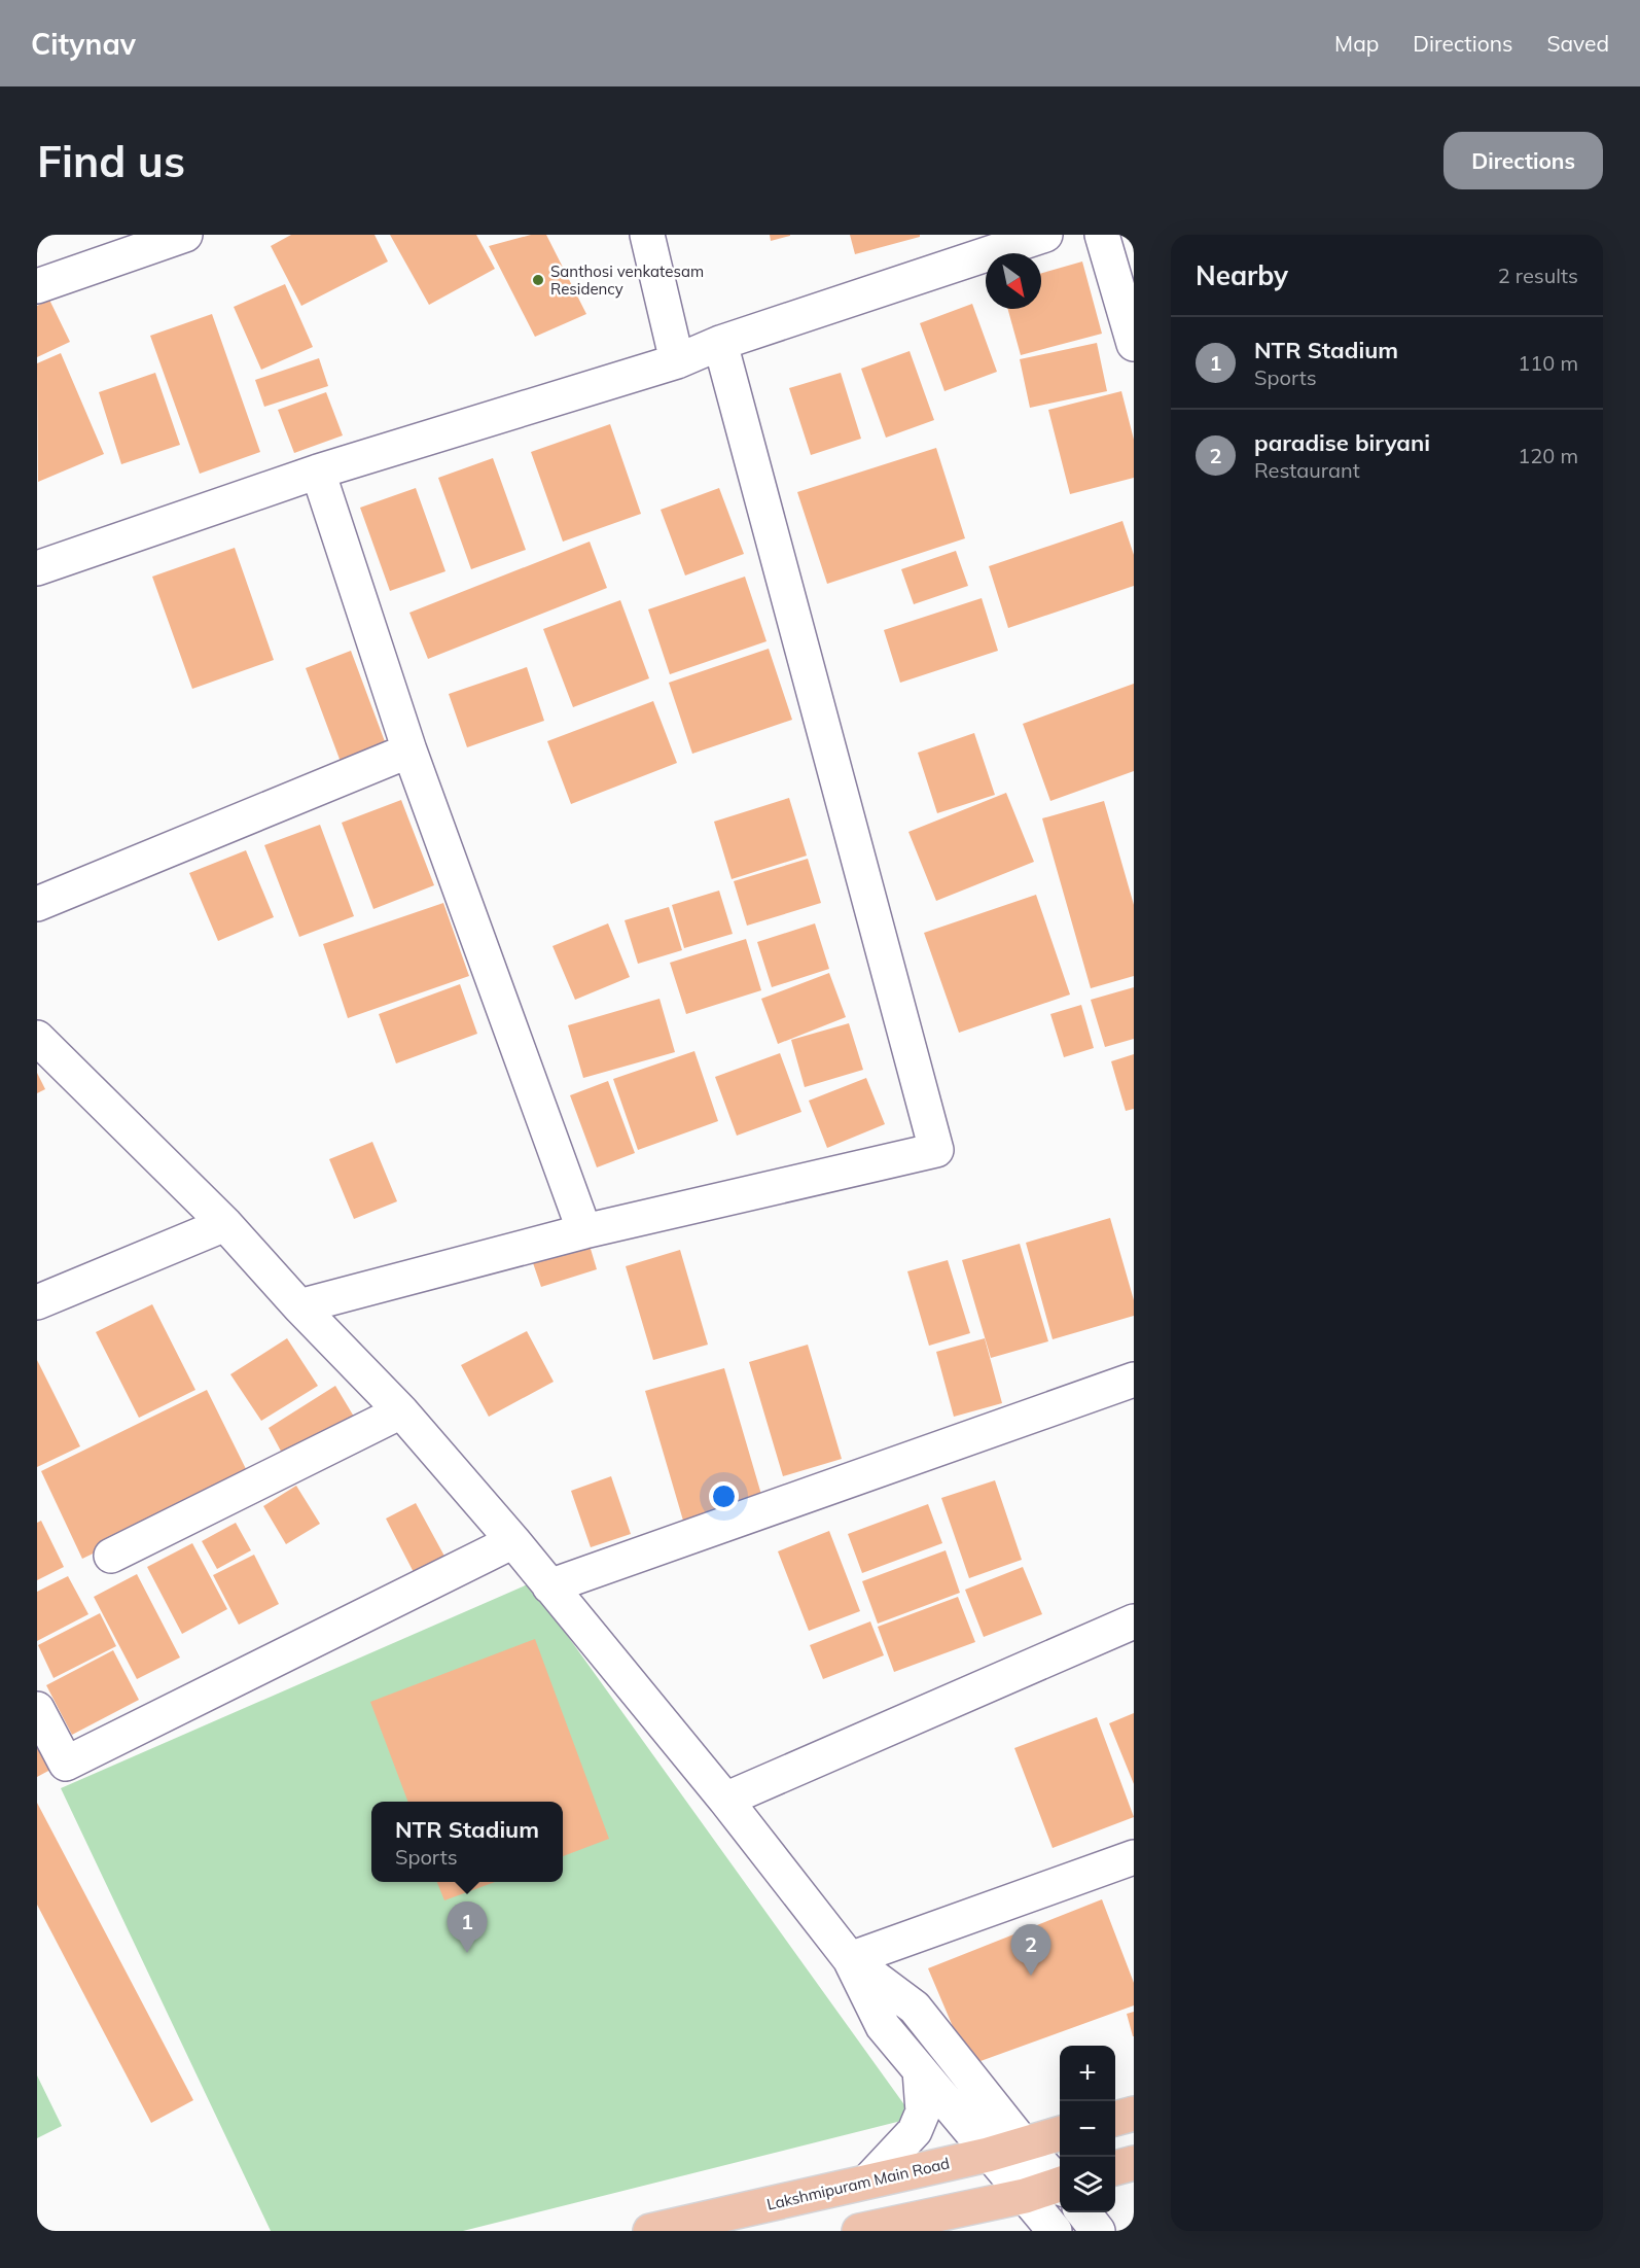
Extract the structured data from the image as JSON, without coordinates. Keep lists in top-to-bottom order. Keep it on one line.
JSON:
{"streets":{"main road":["Lakshmipuram Main Road"]},"places":["Santhosi venkatesam Residency"],"north":"bottom right","page":{"header":"Citynav","nav":["Map","Directions","Saved"],"buttons":"Directions","title":"Find us","heading":["Nearby","2 results"],"list":[{"mark":"1","name":"NTR Stadium","note":"Sports","value":"110 m"},{"mark":"2","name":"paradise biryani","note":"Restaurant","value":"120 m"}],"popup":["NTR Stadium","Sports"],"pins":["1","2"],"map_buttons":["+","−"]}}
